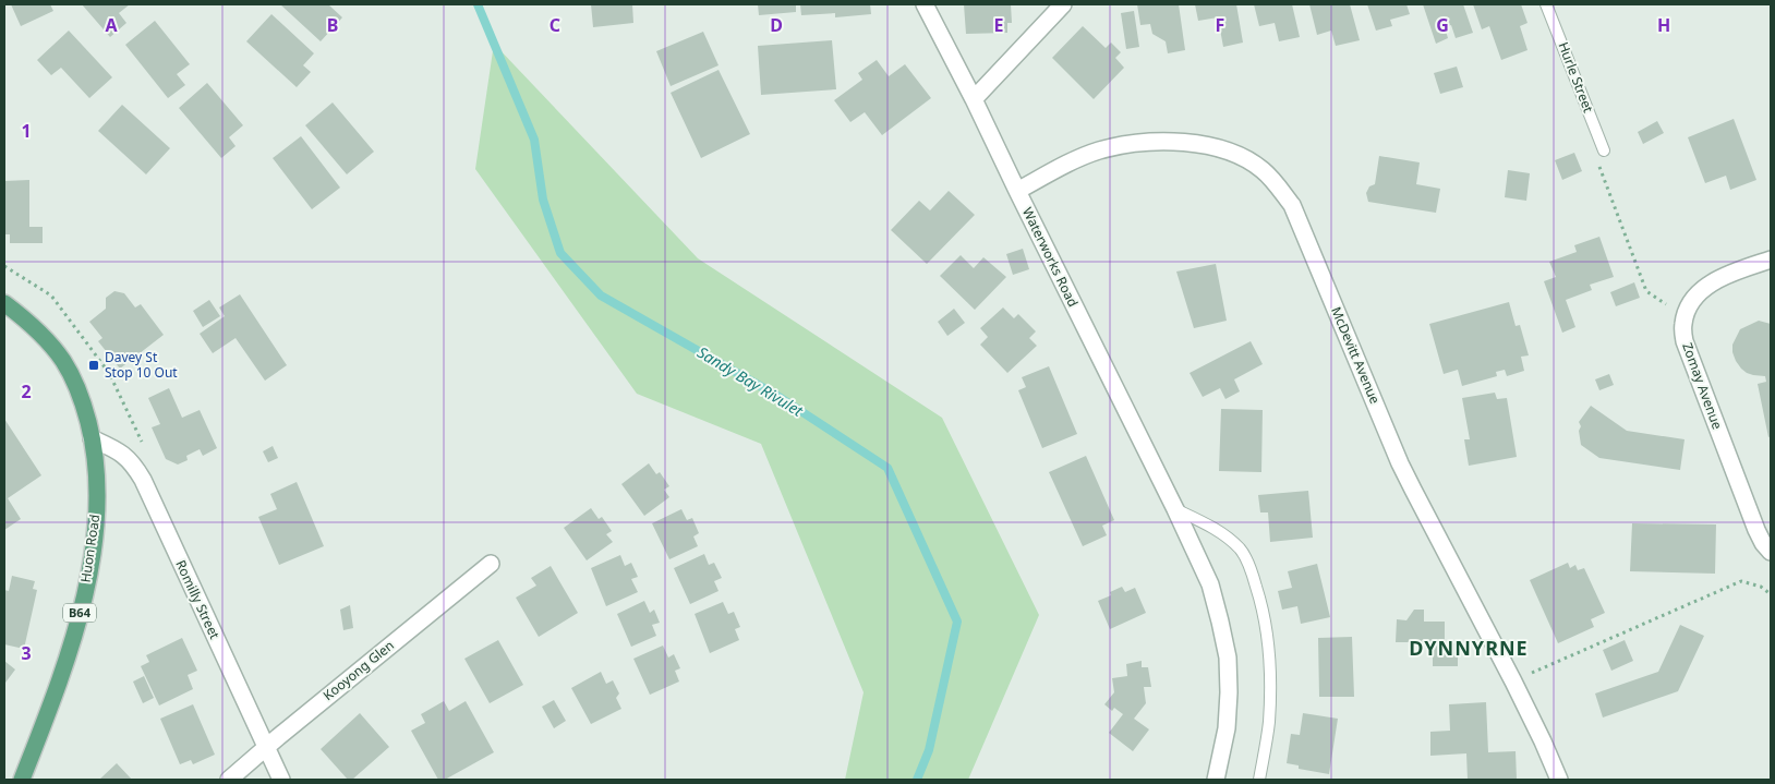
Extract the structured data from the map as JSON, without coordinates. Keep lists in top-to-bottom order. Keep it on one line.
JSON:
{"streets":{"main road":["Huon Road","B64"],"street":["Waterworks Road","McDevitt Avenue","Zomay Avenue","Romilly Street","Kooyong Glen"],"lane":["Hurle Street"]},"crossings":[["Waterworks Road","McDevitt Avenue"],["Huon Road","Romilly Street"],["Huon Road","B64"],["Romilly Street","B64"],["Romilly Street","Kooyong Glen"]],"districts":["DYNNYRNE"],"water":["Sandy Bay Rivulet"],"places":{"transit":["Davey St Stop 10 Out"]},"grid":{"columns":["A","B","C","D","E","F","G","H"],"rows":["1","2","3"]}}
